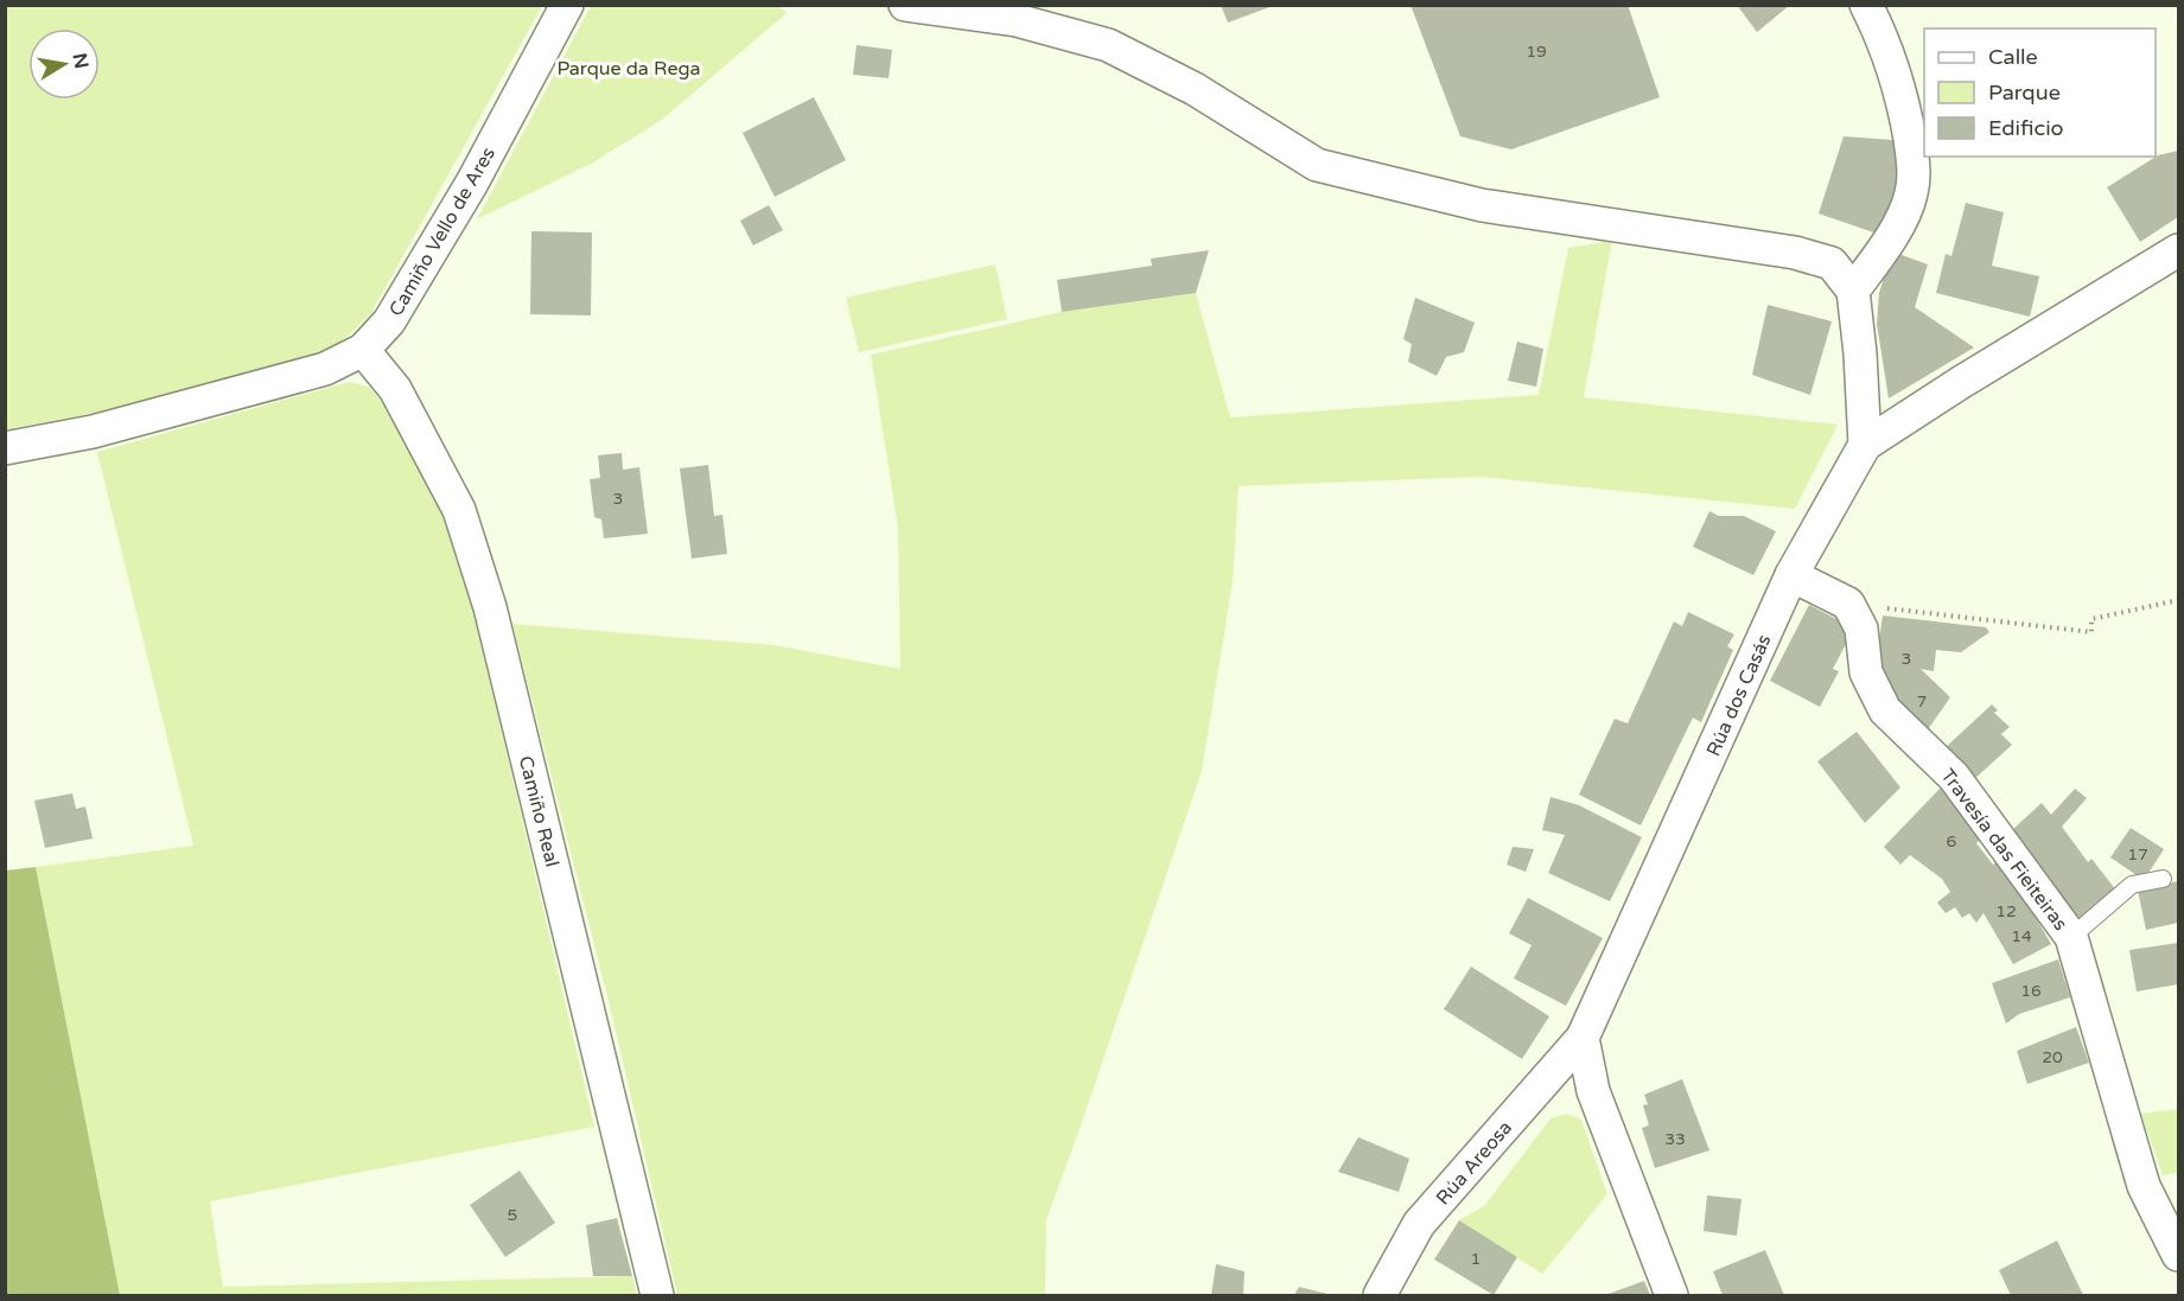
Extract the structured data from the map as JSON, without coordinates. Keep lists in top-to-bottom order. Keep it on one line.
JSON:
{"streets":{"street":["Camiño Vello de Ares","Rúa dos Casás","Camiño Real","Travesía das Fieiteiras","Rúa Areosa"]},"crossings":[["Camiño Vello de Ares","Camiño Real"],["Rúa dos Casás","Rúa Areosa"]],"parks":["Parque da Rega"],"house_numbers":["19","3","3","7","6","17","12","14","16","20","33","5","1"],"legend":["Calle","Parque","Edificio"],"north":"right"}
